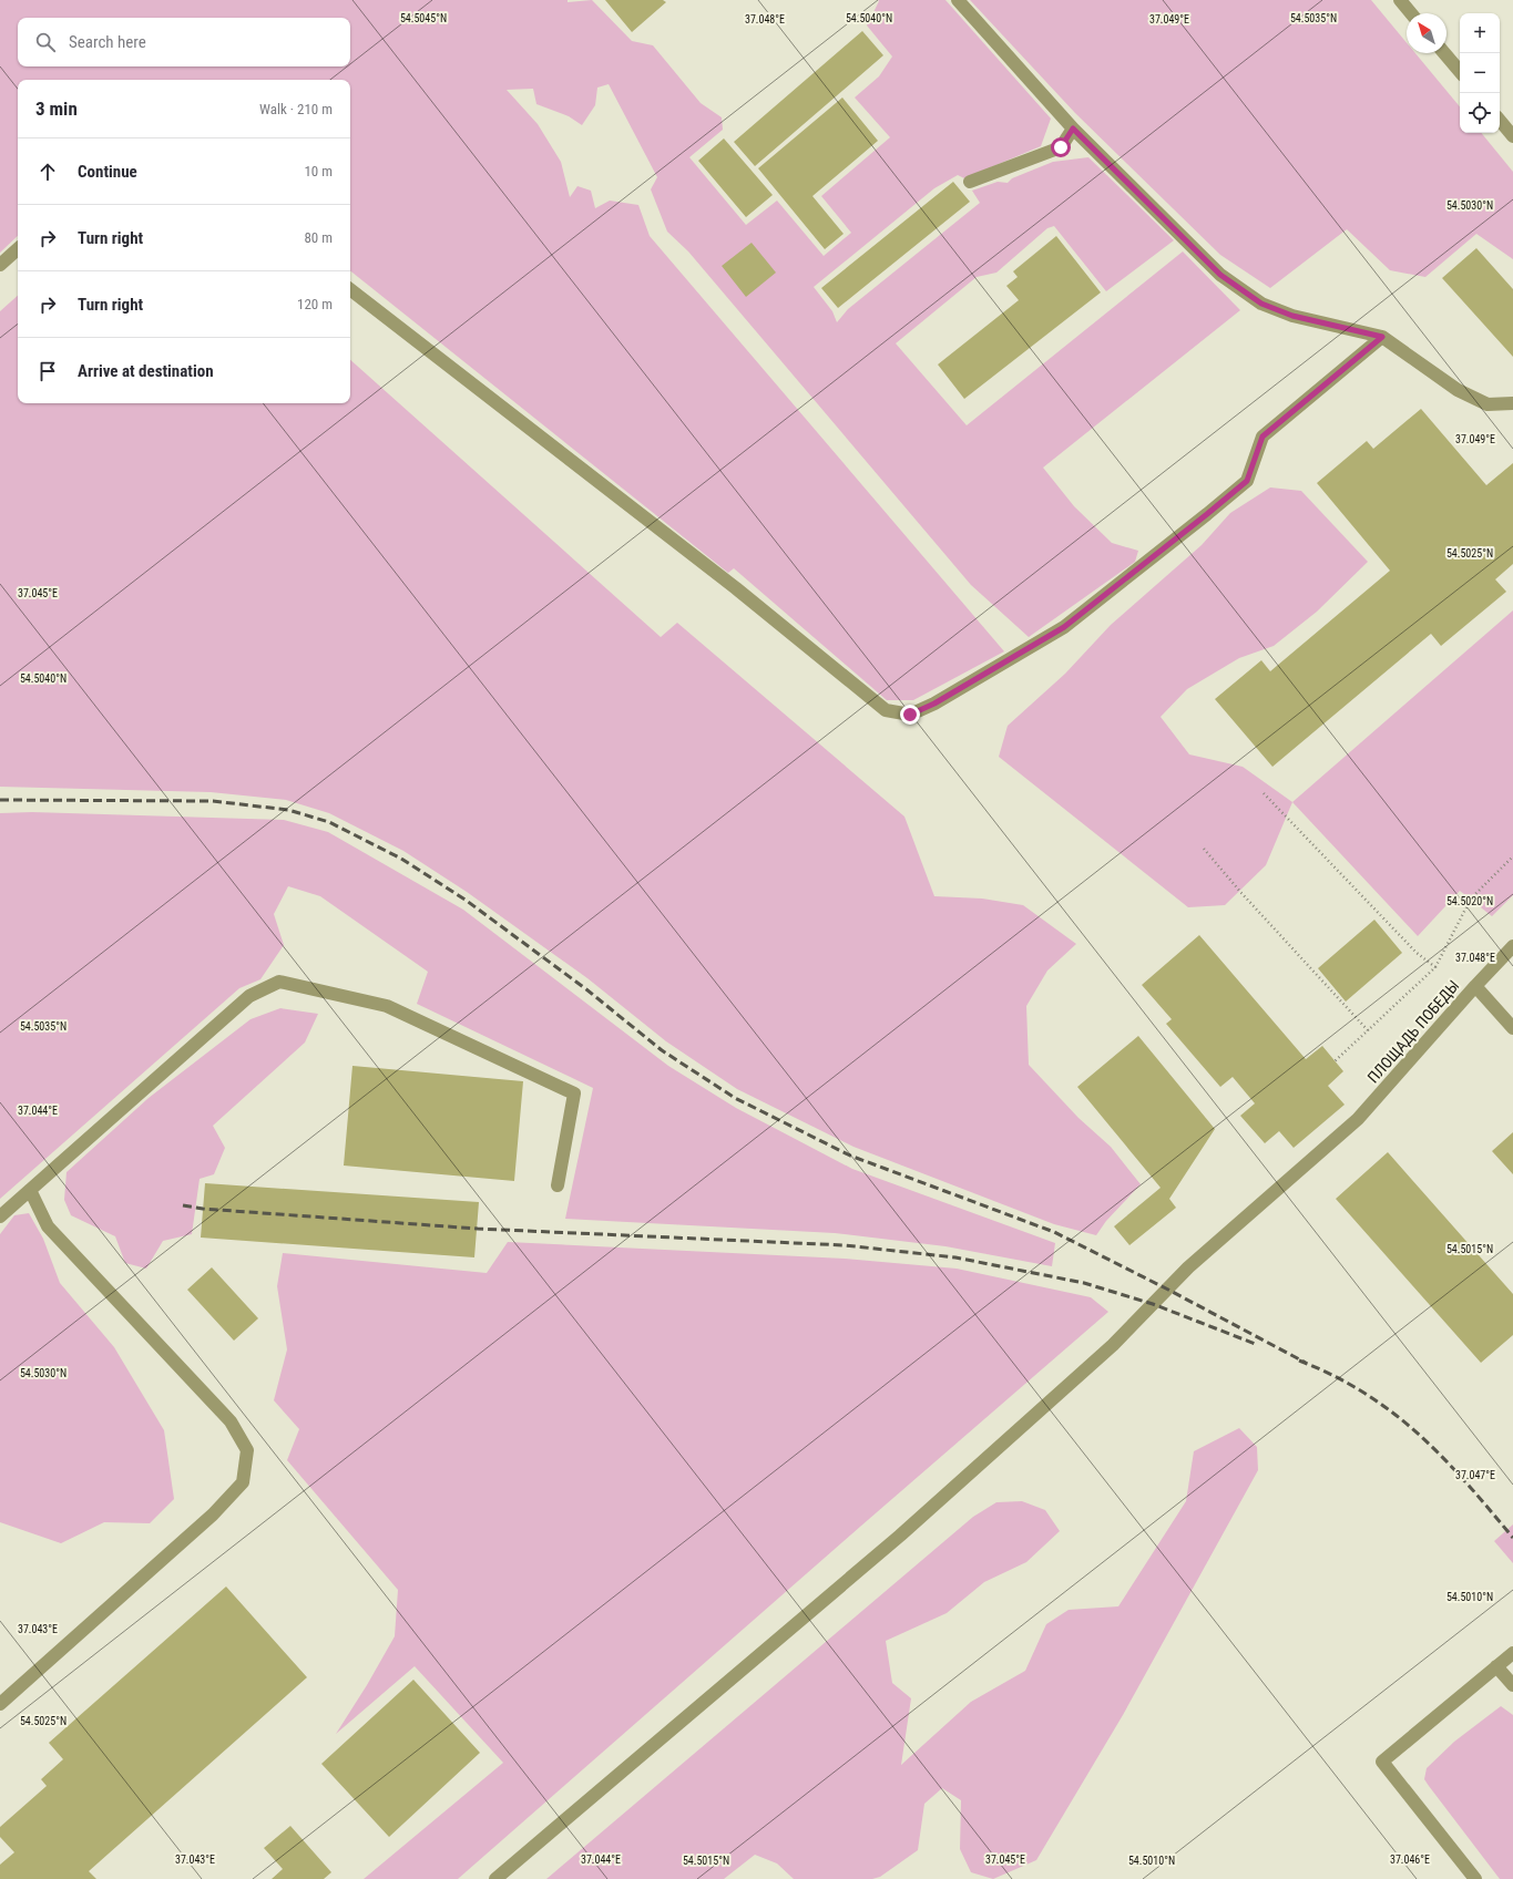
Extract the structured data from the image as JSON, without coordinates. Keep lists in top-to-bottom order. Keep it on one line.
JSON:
{"streets":{"street":["ПЛОЩАДЬ ПОБЕДЫ"]},"north":"top left","page":{"map_buttons":["+","−"],"search":"Search here","heading":["3 min","Walk · 210 m"],"list":[["Continue","10 m"],["Turn right","80 m"],["Turn right","120 m"],"Arrive at destination"]},"coordinates":["54.5045°N","54.5040°N","54.5035°N","37.048°E","37.049°E","54.5030°N","54.5025°N","37.045°E","54.5020°N","37.044°E","54.5015°N","37.047°E","54.5010°N","37.043°E","37.046°E"]}
